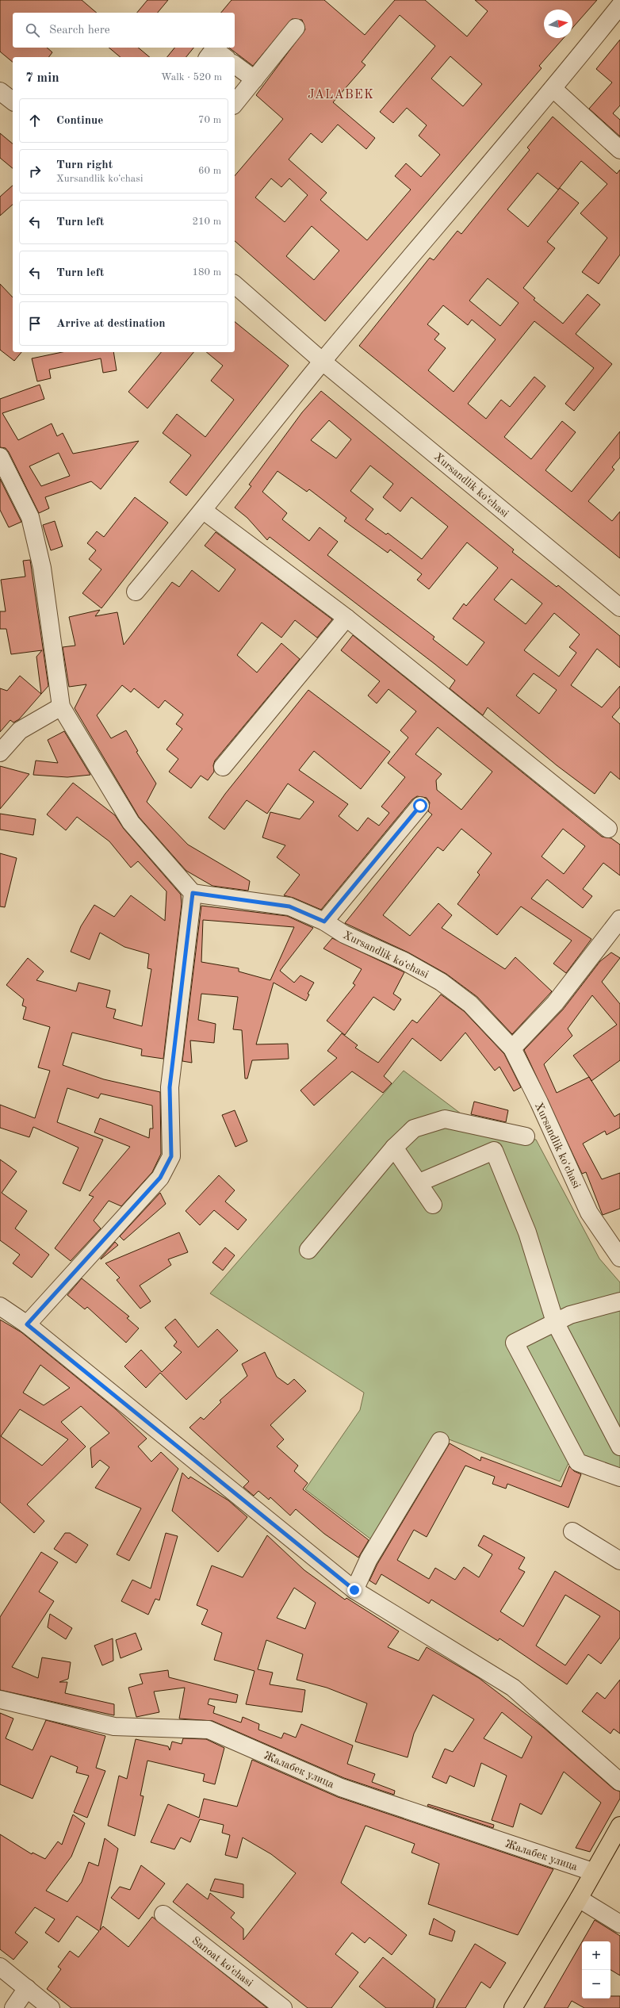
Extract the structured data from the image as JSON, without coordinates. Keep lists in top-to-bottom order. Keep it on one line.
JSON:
{"streets":{"street":["Xursandlik koʻchasi","Жалабек улица","Sanoat koʻchasi"]},"districts":["JALABEK"],"north":"right","page":{"search":"Search here","heading":["7 min","Walk · 520 m"],"list":[["Continue","70 m"],["Turn right","Xursandlik koʻchasi","60 m"],["Turn left","210 m"],["Turn left","180 m"],"Arrive at destination"],"map_buttons":["+","−"]}}
